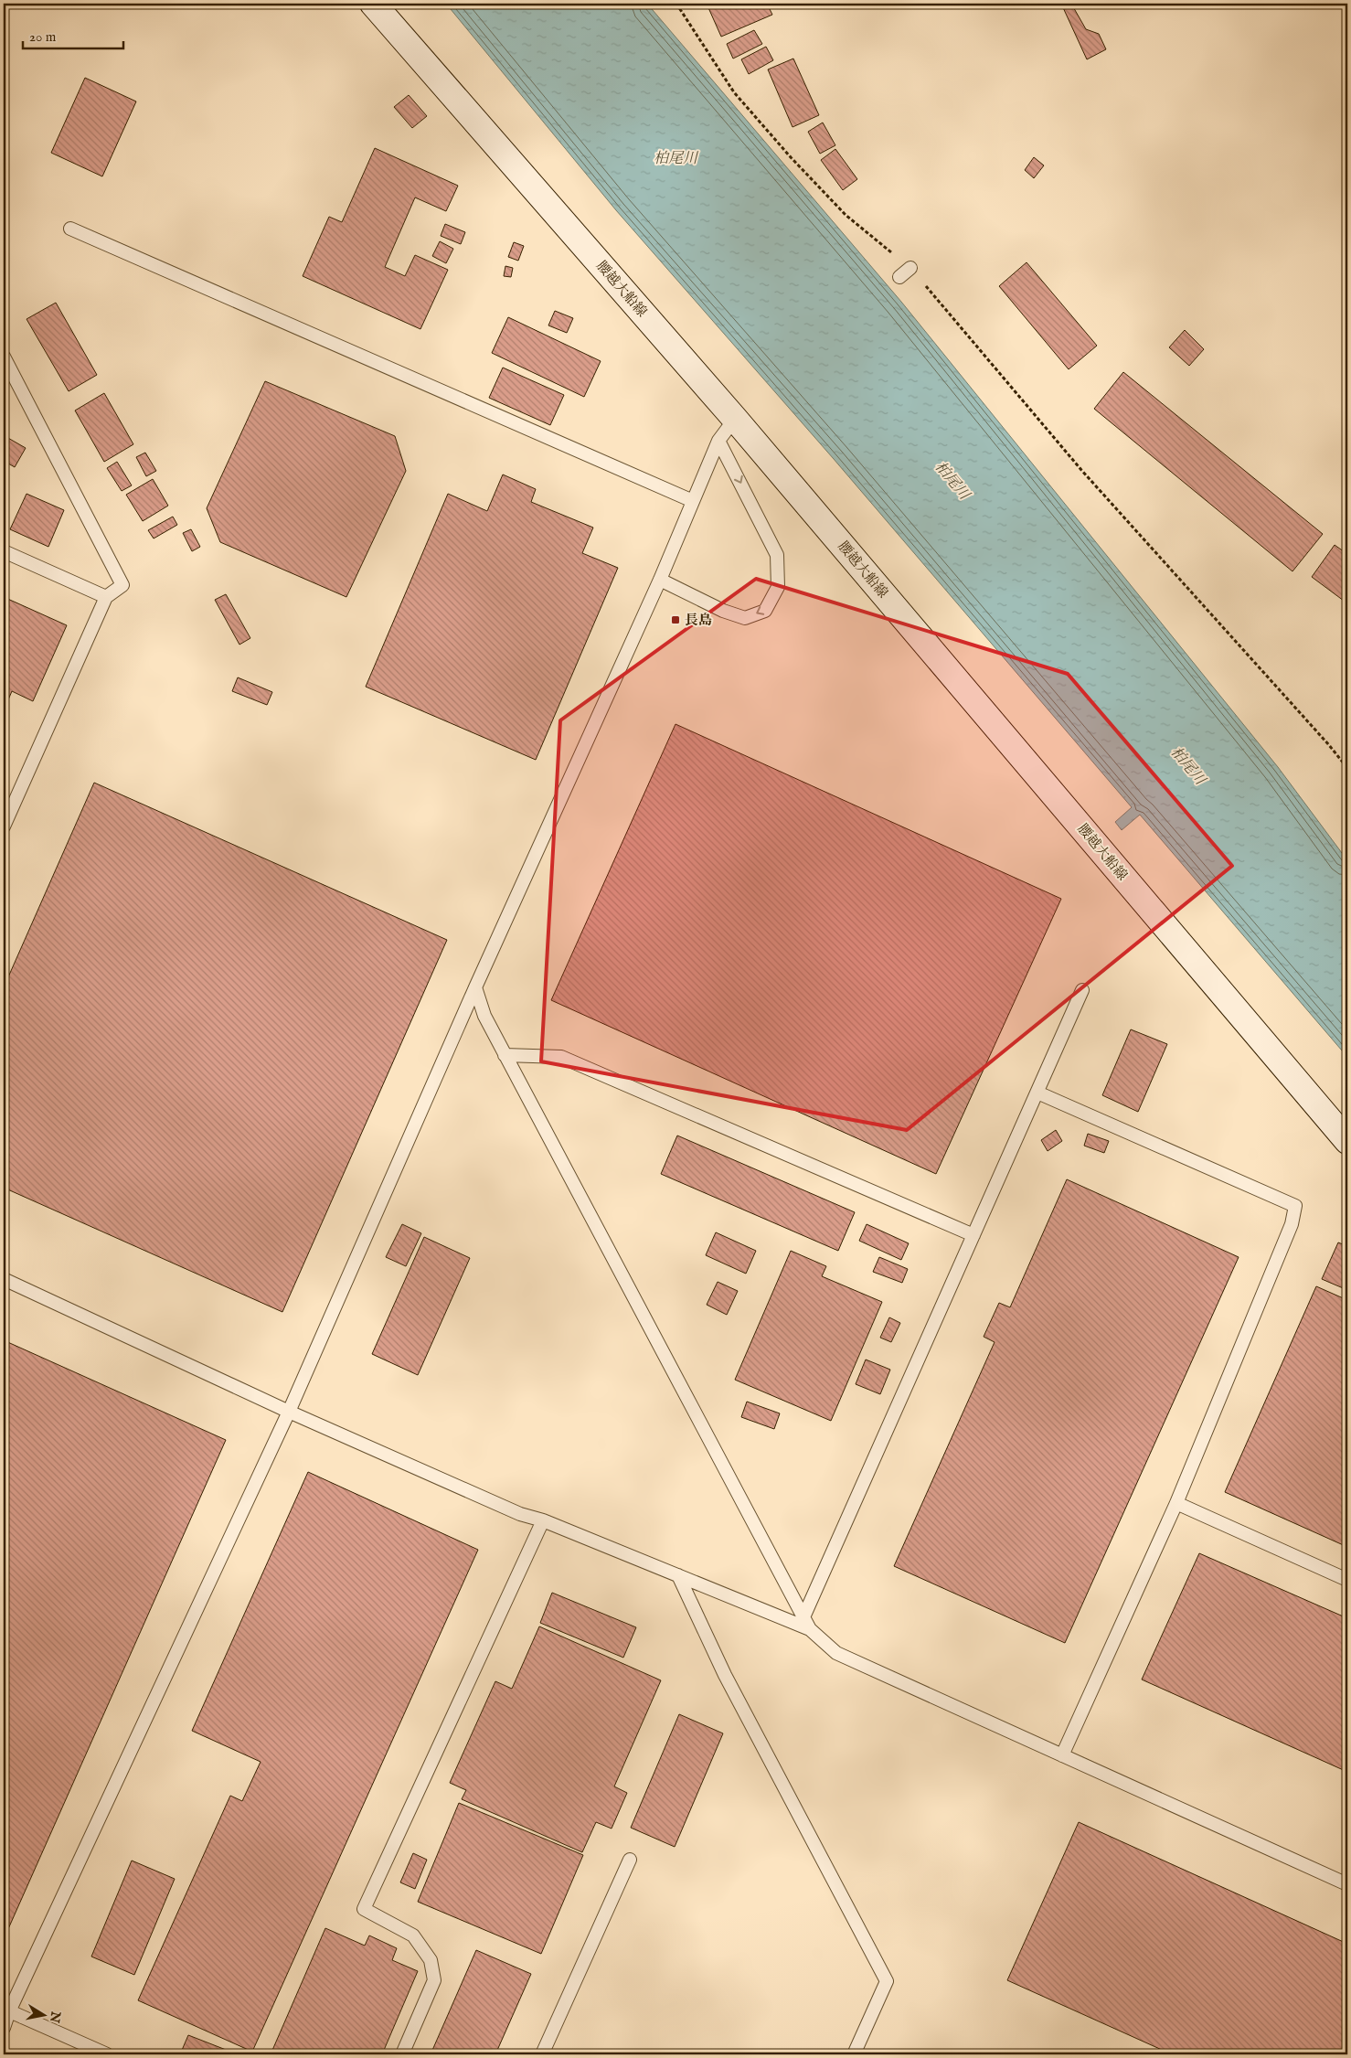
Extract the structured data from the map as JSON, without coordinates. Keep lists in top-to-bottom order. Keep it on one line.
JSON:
{"streets":{"main road":["腰越大船線"]},"water":["柏尾川"],"places":{"transit":["長島"]},"scale_bar":"20 m","north":"right"}
